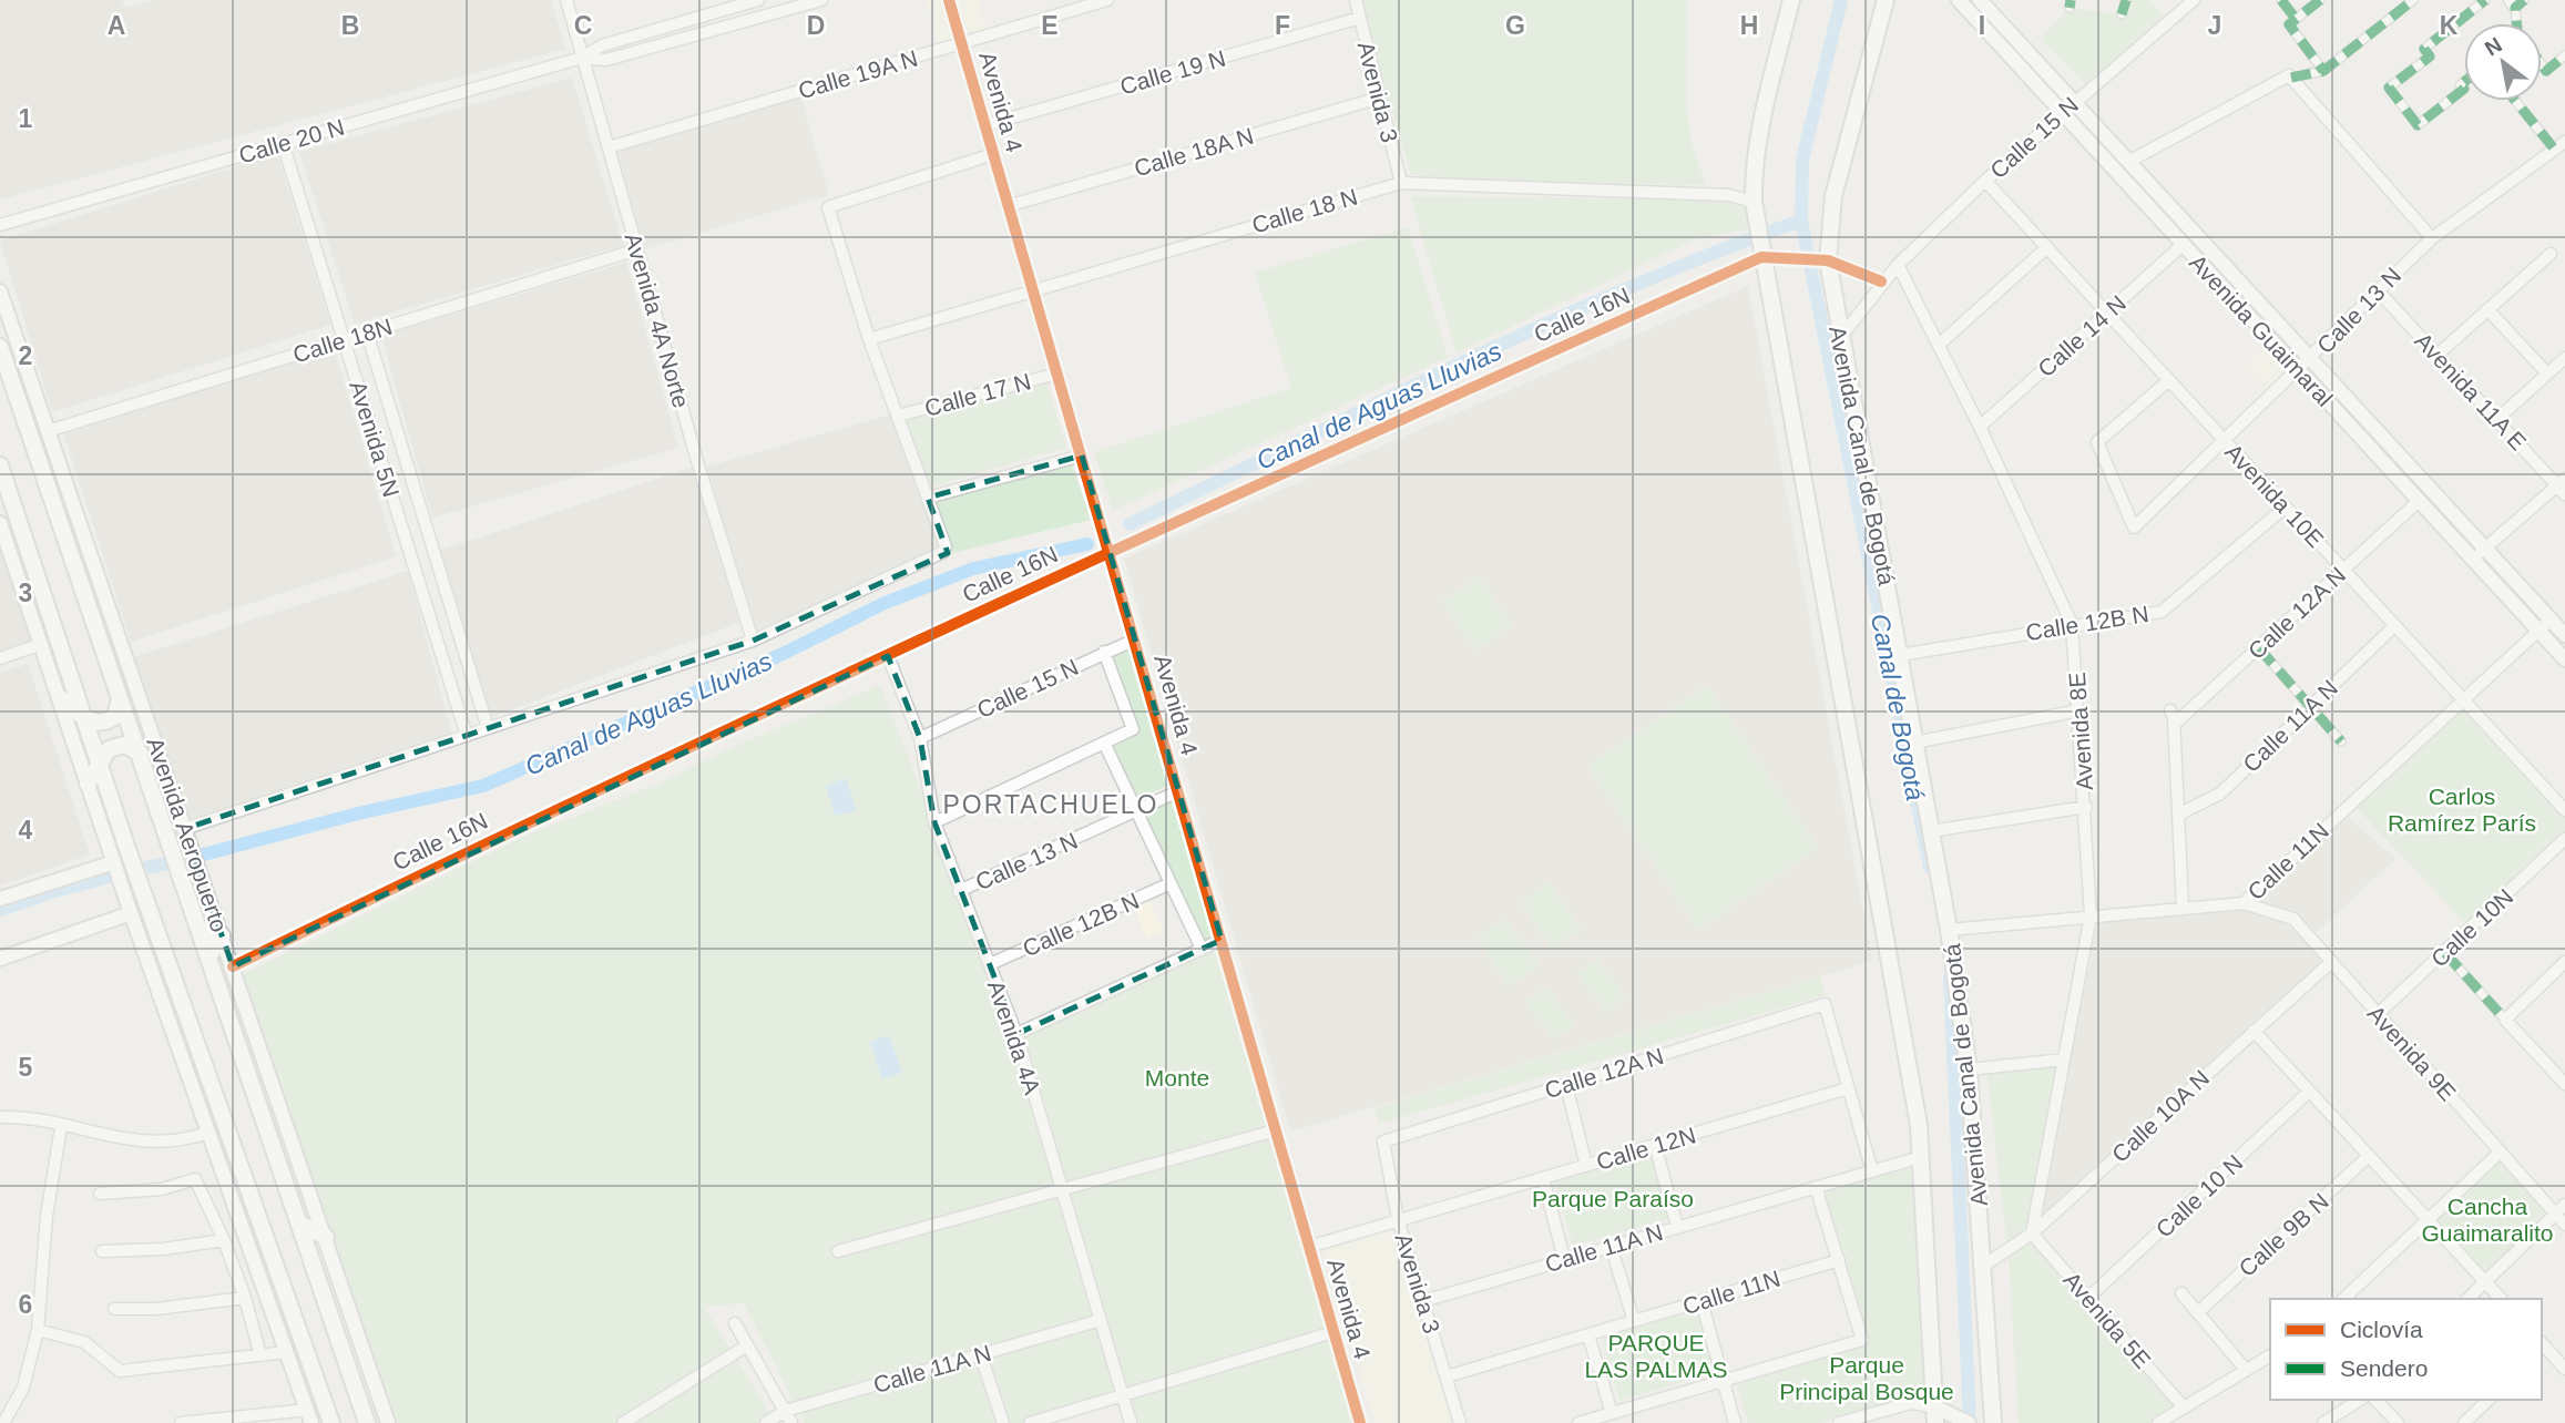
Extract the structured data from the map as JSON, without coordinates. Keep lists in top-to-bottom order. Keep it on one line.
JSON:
{"streets":{"main road":["Avenida Canal de Bogotá","Avenida Aeropuerto"],"street":["Calle 19 N","Calle 19A N","Avenida 3","Avenida 4","Calle 15 N","Calle 20 N","Calle 18A N","Calle 18 N","Calle 13 N","Calle 16N","Avenida 4A Norte","Avenida Guaimaral","Calle 14 N","Calle 18N","Avenida 11A E","Calle 17 N","Avenida 5N","Avenida 10E","Calle 12A N","Calle 12B N","Calle 11A N","Avenida 8E","Calle 11N","Calle 10N","Avenida 4A","Avenida 9E","Calle 10A N","Calle 12N","Calle 10 N","Calle 9B N","Avenida 5E"]},"crossings":[["Calle 19 N","Avenida 3"],["Calle 19 N","Avenida 4"],["Calle 19A N","Avenida 4"],["Calle 19A N","Avenida 4A Norte"],["Avenida 3","Calle 18A N"],["Avenida 3","Calle 18 N"],["Avenida 3","Calle 12A N"],["Avenida 3","Calle 11A N"],["Avenida 3","Calle 11N"],["Avenida 3","Calle 12N"],["Avenida 4","Calle 15 N"],["Avenida 4","Calle 18A N"],["Avenida 4","Calle 18 N"],["Avenida 4","Calle 13 N"],["Avenida 4","Calle 16N"],["Avenida 4","Avenida 4A Norte"],["Avenida 4","Calle 17 N"],["Avenida 4","Calle 12N"],["Calle 15 N","Avenida Guaimaral"],["Calle 15 N","Avenida Canal de Bogotá"],["Calle 15 N","Avenida 10E"],["Calle 15 N","Avenida 8E"],["Calle 15 N","Avenida 4A"],["Calle 20 N","Avenida 4A Norte"],["Calle 20 N","Avenida 5N"],["Calle 13 N","Avenida Guaimaral"],["Calle 13 N","Avenida 11A E"],["Calle 13 N","Avenida 10E"],["Calle 13 N","Avenida 4A"],["Calle 16N","Avenida Canal de Bogotá"],["Calle 16N","Avenida Aeropuerto"],["Calle 16N","Avenida 4A"],["Avenida 4A Norte","Calle 18N"],["Avenida Guaimaral","Calle 14 N"],["Avenida Guaimaral","Calle 12A N"],["Avenida Guaimaral","Calle 11N"],["Calle 14 N","Avenida 10E"],["Calle 14 N","Avenida 8E"],["Calle 18N","Avenida 5N"],["Calle 18N","Avenida Aeropuerto"],["Avenida Canal de Bogotá","Calle 12B N"],["Avenida Canal de Bogotá","Calle 11N"],["Avenida Canal de Bogotá","Calle 10A N"],["Avenida 10E","Calle 12A N"],["Avenida 10E","Calle 12B N"],["Avenida 10E","Calle 11A N"],["Avenida 10E","Calle 11N"],["Calle 12A N","Calle 12N"],["Calle 12B N","Avenida 8E"],["Calle 12B N","Avenida 4A"],["Calle 11A N","Avenida 4A"],["Avenida 8E","Calle 11N"],["Avenida 8E","Calle 10A N"],["Avenida 8E","Avenida 5E"],["Calle 11N","Avenida 9E"],["Calle 10N","Avenida 9E"],["Avenida 9E","Calle 10A N"],["Calle 10A N","Avenida 5E"],["Calle 10 N","Avenida 5E"]],"districts":["PORTACHUELO"],"water":["Canal de Aguas Lluvias","Canal de Bogotá"],"parks":["Carlos Ramírez París","Monte","Parque Paraíso","Cancha Guaimaralito","PARQUE LAS PALMAS","Parque Principal Bosque"],"legend":["Ciclovía","Sendero"],"north":"top left","grid":{"columns":["A","B","C","D","E","F","G","H","I","J","K"],"rows":["1","2","3","4","5","6"]}}
